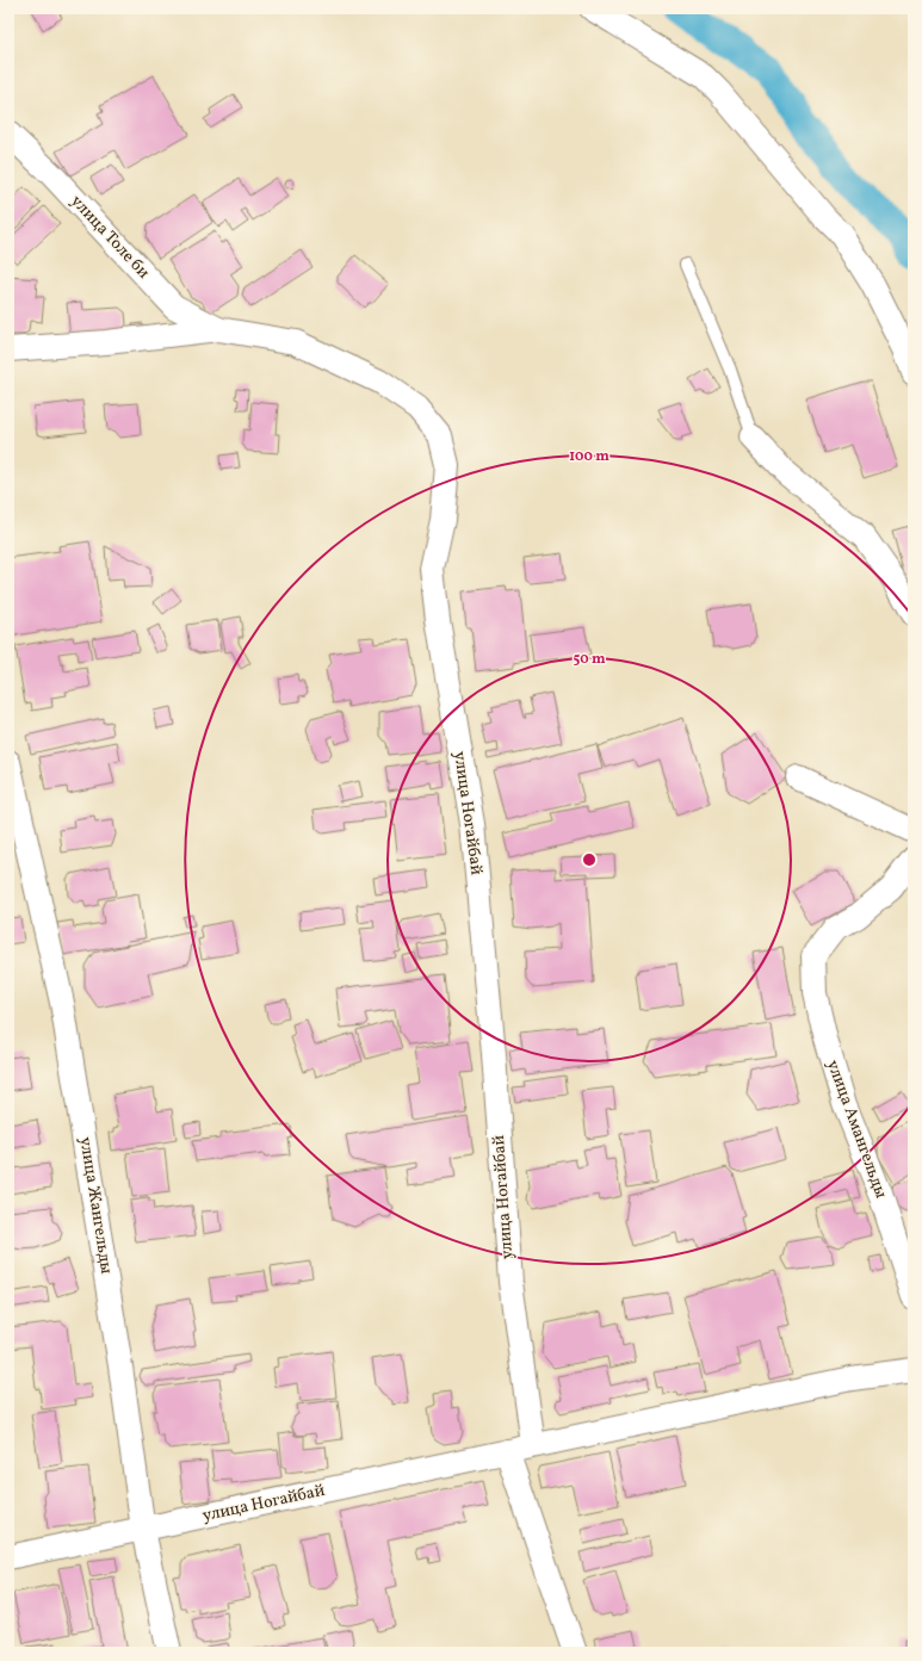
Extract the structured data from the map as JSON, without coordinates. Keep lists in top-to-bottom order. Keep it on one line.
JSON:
{"streets":{"street":["улица Толе би","улица Ногайбай","улица Амангельды","улица Жангельды"]},"crossings":[["улица Толе би","улица Ногайбай"],["улица Ногайбай","улица Жангельды"]],"rings":["100 m","50 m"]}
